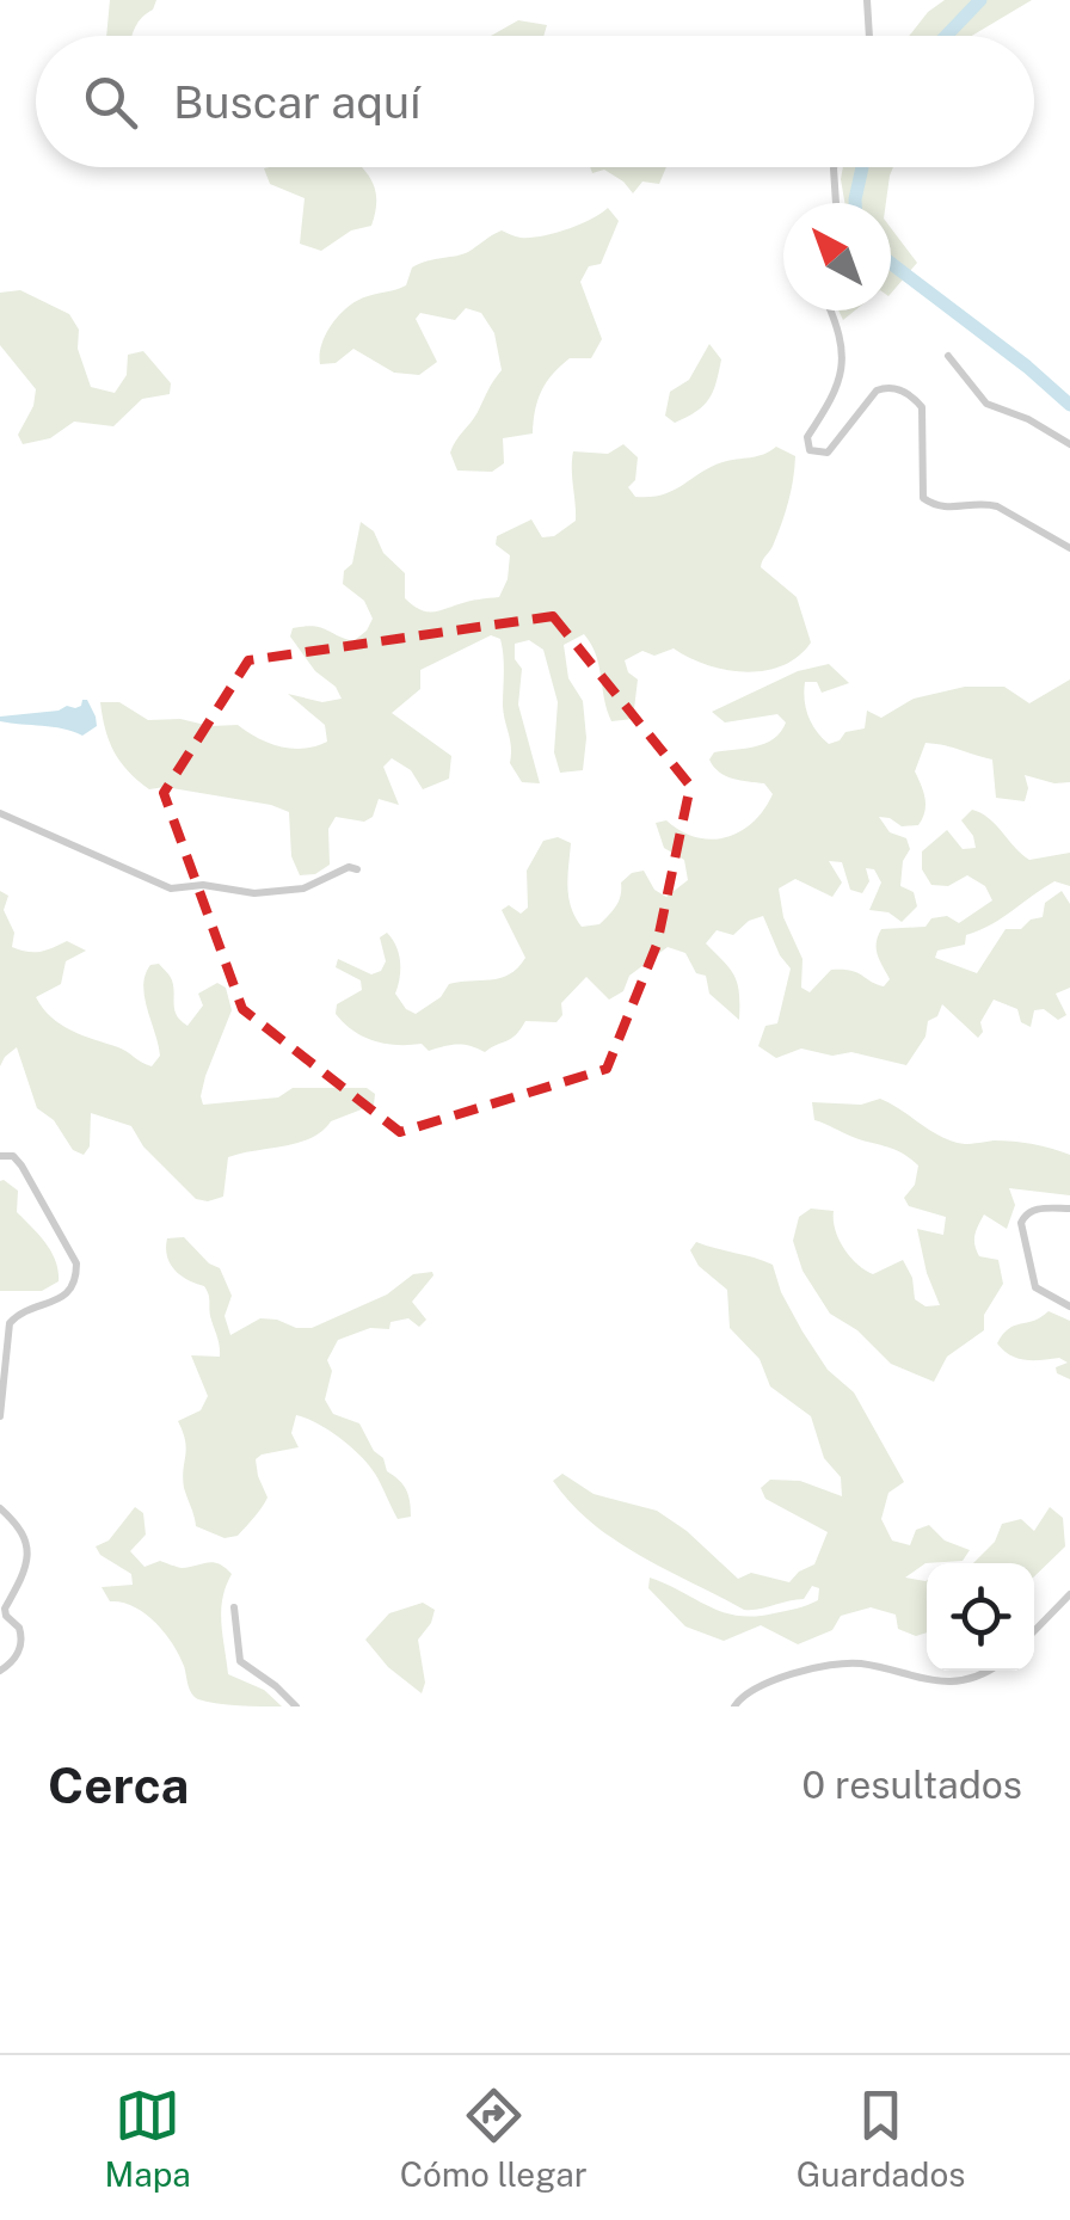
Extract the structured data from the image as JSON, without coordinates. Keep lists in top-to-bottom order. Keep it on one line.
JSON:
{"north":"top left","page":{"search":"Buscar aquí","heading":["Cerca","0 resultados"],"nav":["Mapa","Cómo llegar","Guardados"]}}
